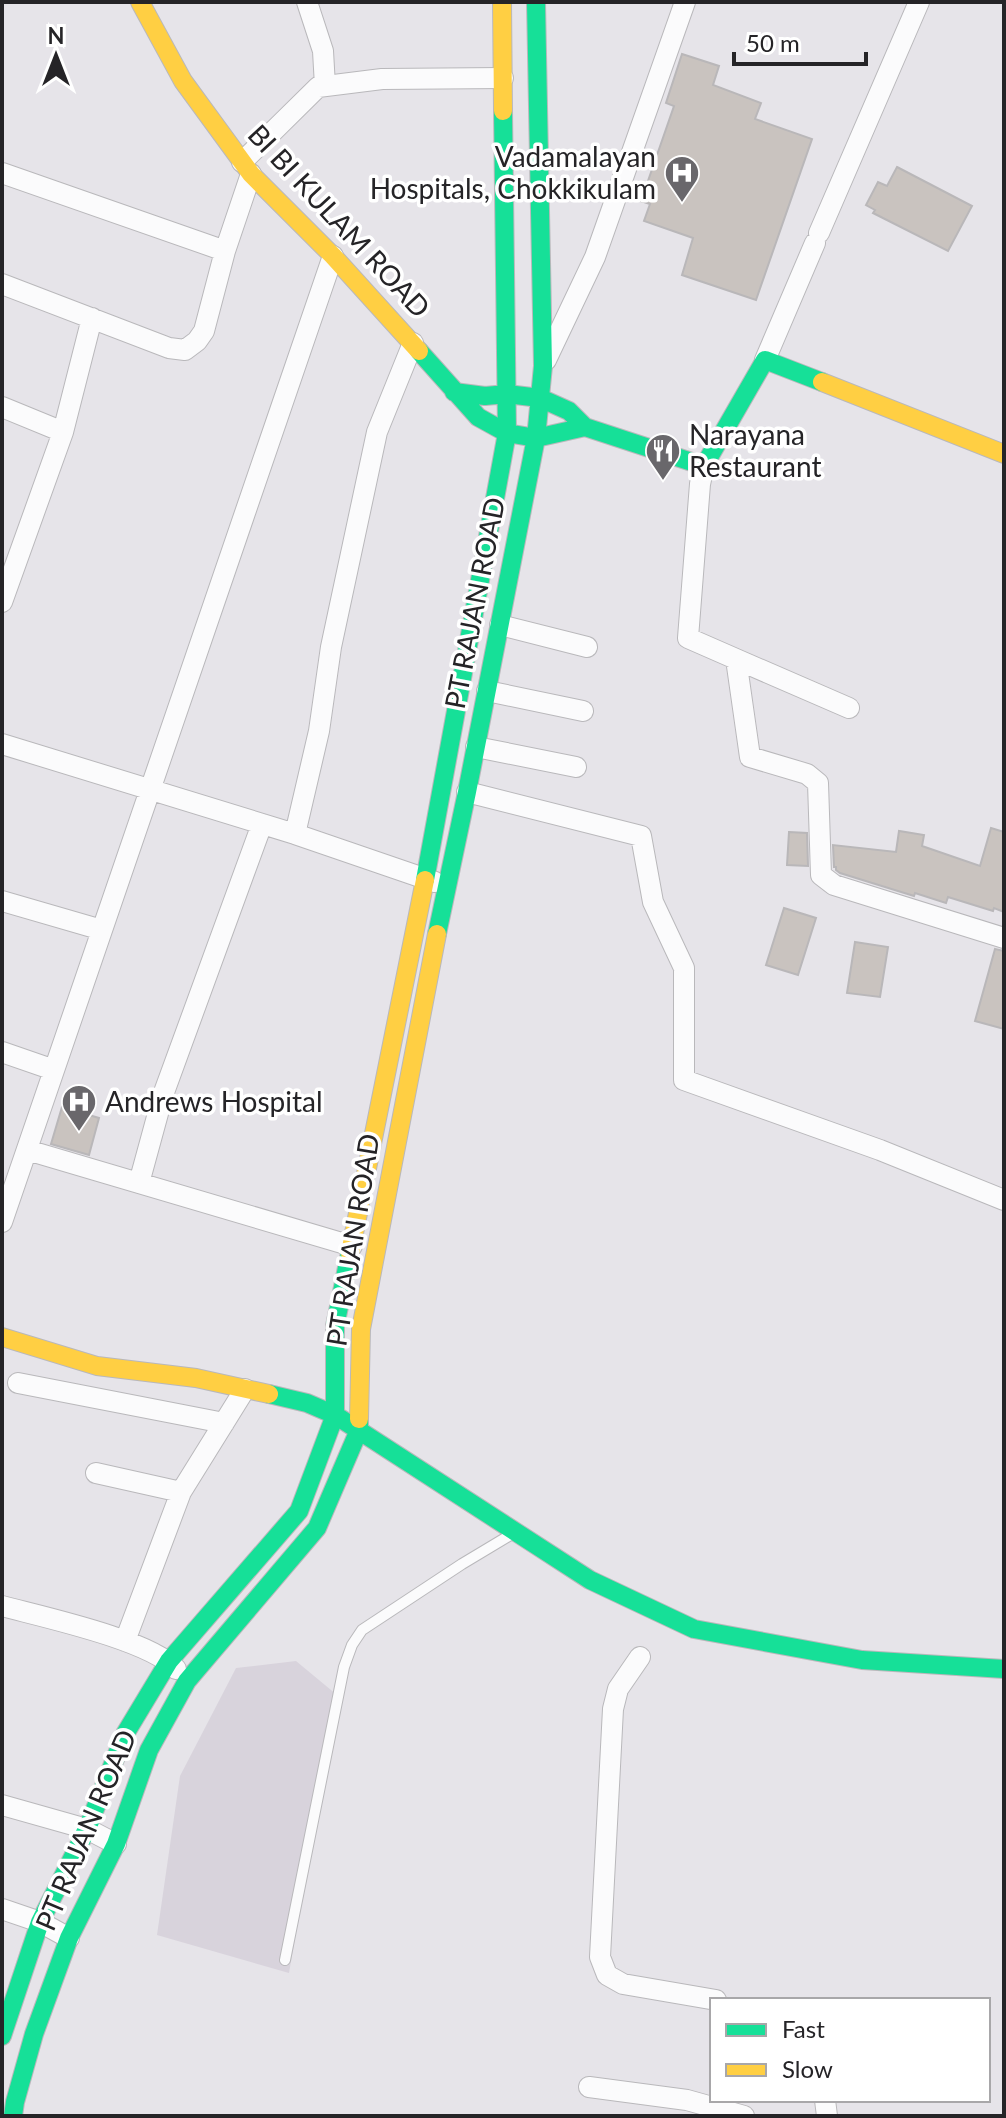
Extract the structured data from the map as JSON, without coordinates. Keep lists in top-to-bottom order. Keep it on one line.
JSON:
{"streets":{"main road":["BI BI KULAM ROAD","PT RAJAN ROAD"]},"crossings":[["BI BI KULAM ROAD","PT RAJAN ROAD"]],"places":{"hospital":["Vadamalayan Hospitals, Chokkikulam","Andrews Hospital"],"restaurant":["Narayana Restaurant"]},"legend":["Fast","Slow"],"scale_bar":"50 m","north":"top"}
